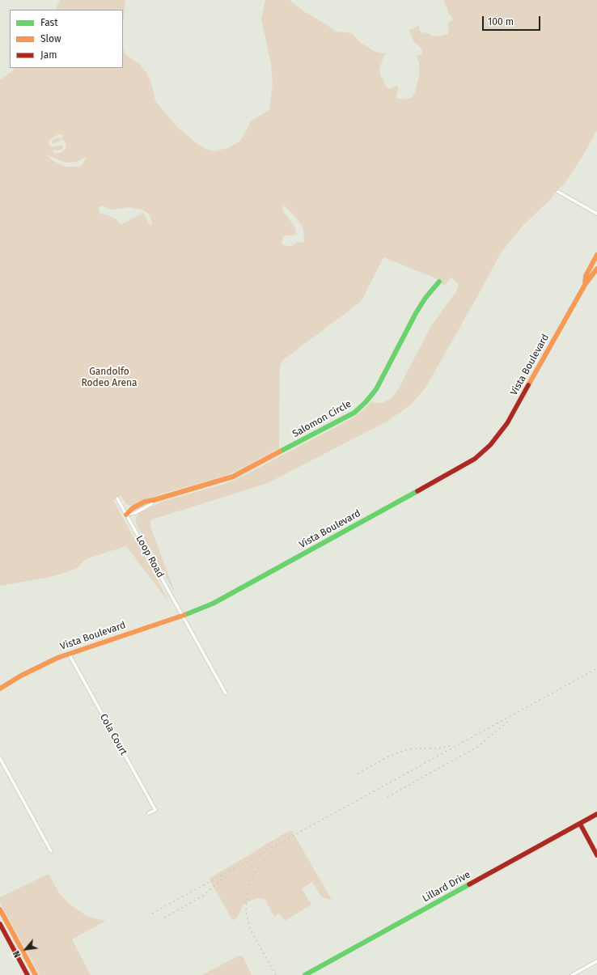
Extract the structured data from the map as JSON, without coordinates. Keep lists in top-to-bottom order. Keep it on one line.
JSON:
{"streets":{"main road":["Vista Boulevard","Salomon Circle","Lillard Drive"],"street":["Loop Road","Cola Court"]},"crossings":[["Vista Boulevard","Loop Road"],["Vista Boulevard","Cola Court"],["Salomon Circle","Loop Road"]],"parks":["Gandolfo Rodeo Arena"],"legend":["Fast","Slow","Jam"],"scale_bar":"100 m","north":"bottom left"}
